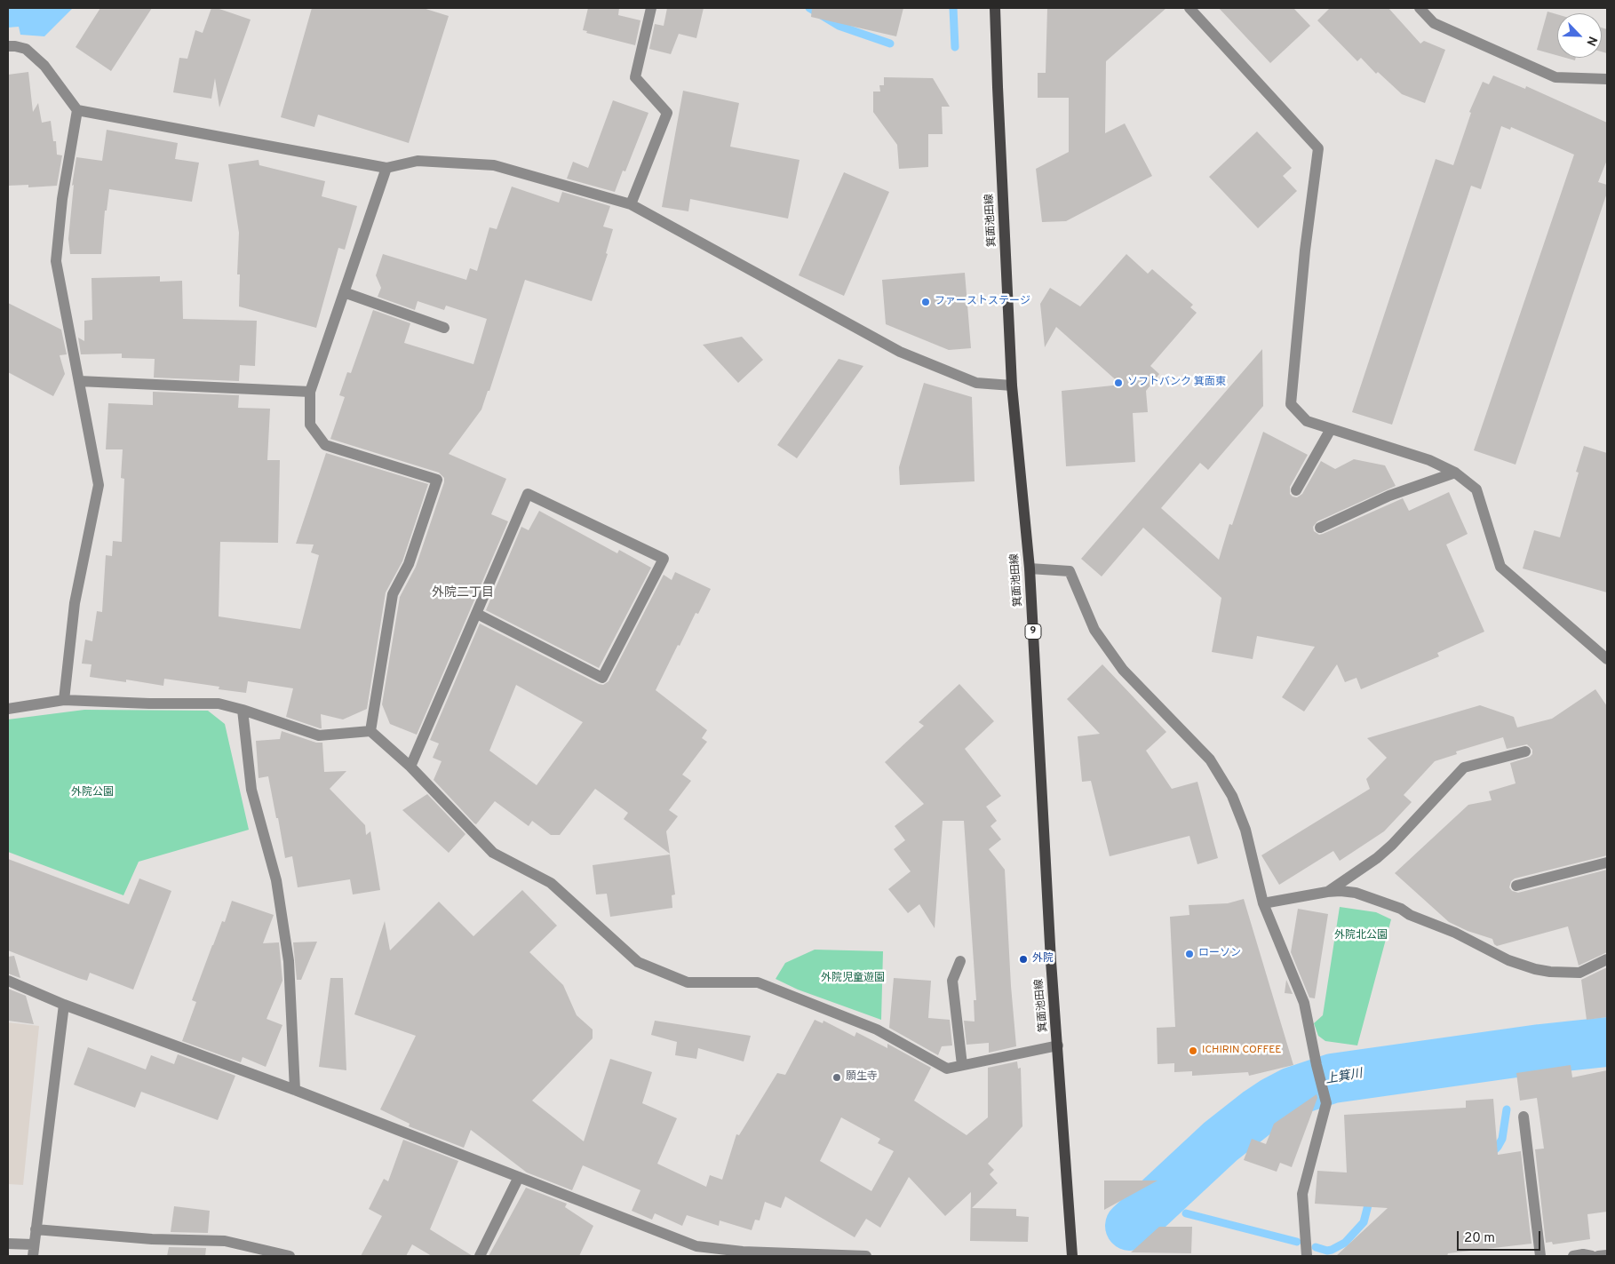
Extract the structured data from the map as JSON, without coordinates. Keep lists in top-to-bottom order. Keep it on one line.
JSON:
{"streets":{"main road":["箕面池田線","9"]},"districts":["外院二丁目"],"water":["上箕川"],"parks":["外院公園","外院北公園","外院児童遊園"],"places":["ファーストステージ","ソフトバンク 箕面東","ローソン","外院","ICHIRIN COFFEE","願生寺"],"scale_bar":"20 m","north":"bottom right"}
